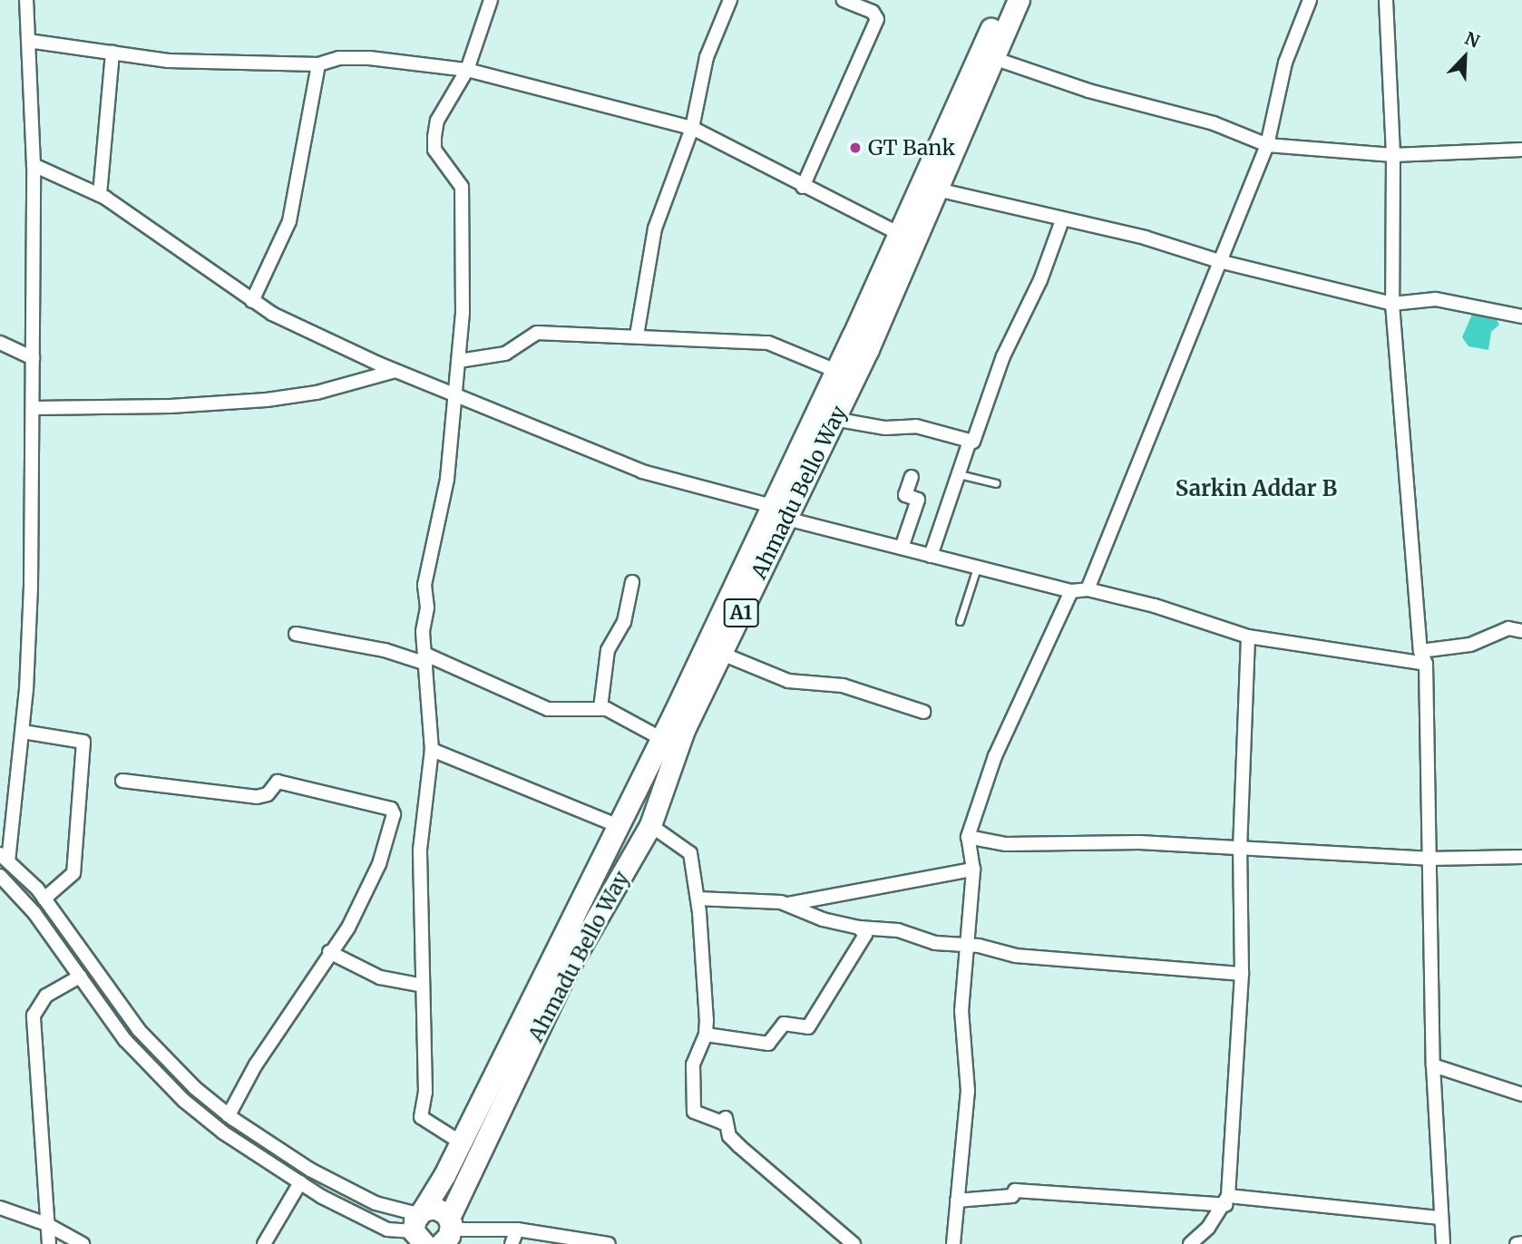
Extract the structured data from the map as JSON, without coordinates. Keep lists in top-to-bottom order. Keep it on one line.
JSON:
{"streets":{"highway":["Ahmadu Bello Way","A1"]},"districts":["Sarkin Addar B"],"places":["GT Bank"],"north":"top right"}
